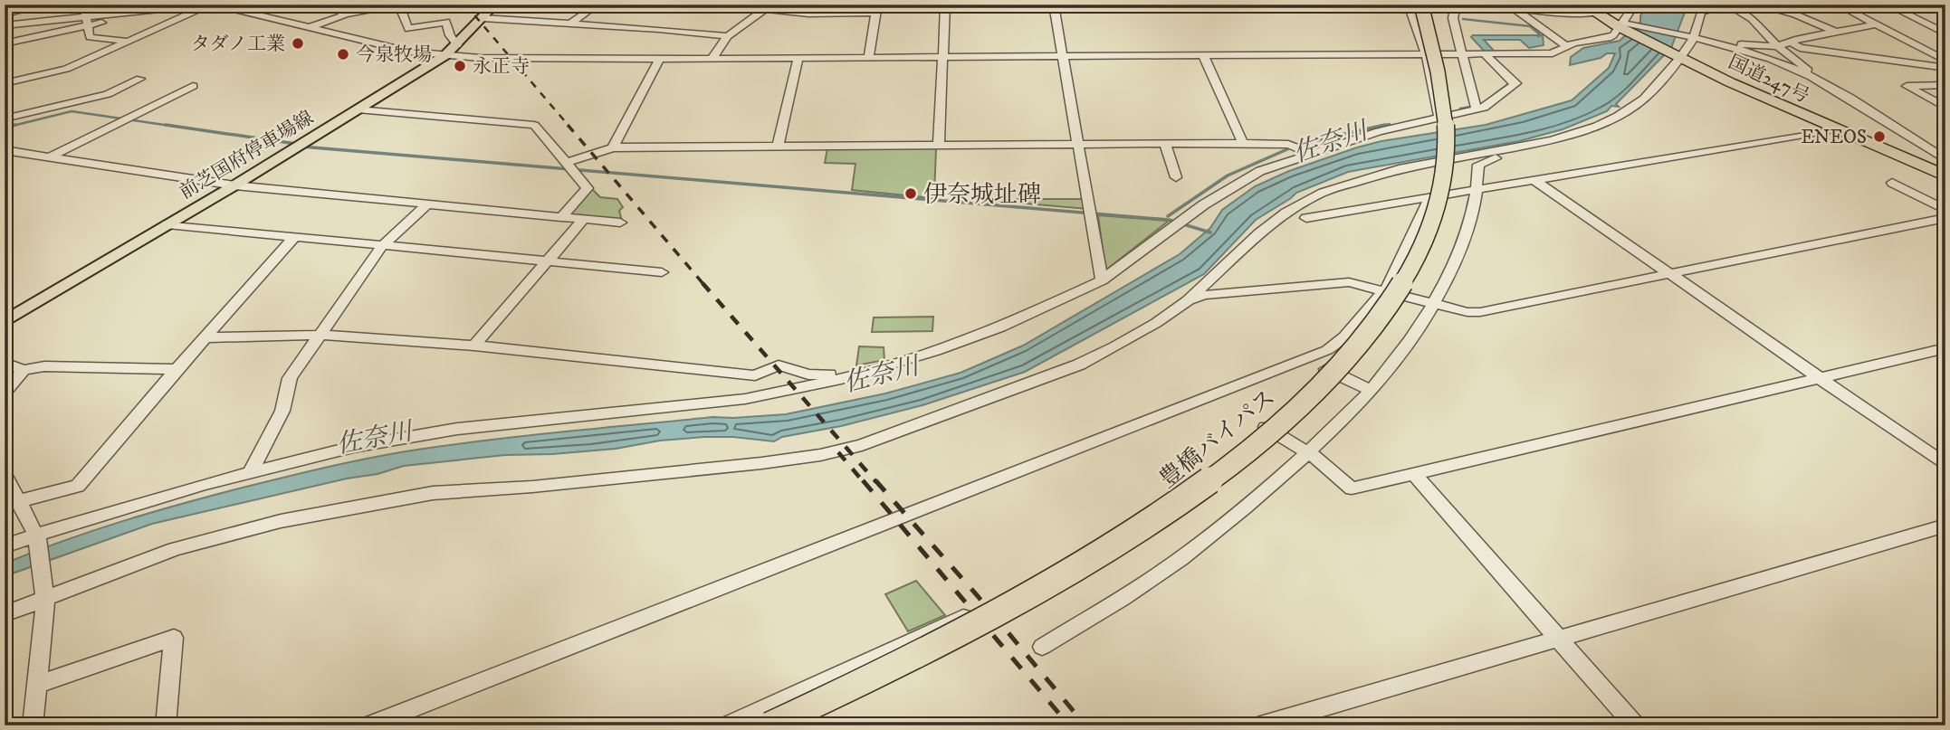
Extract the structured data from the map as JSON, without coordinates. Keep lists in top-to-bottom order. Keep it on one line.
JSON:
{"streets":{"highway":["国道247号","豊橋バイパス"],"main road":["前芝国府停車場線"]},"water":["佐奈川"],"places":["タダノ工業","今泉牧場","永正寺","ENEOS","伊奈城址碑"]}
